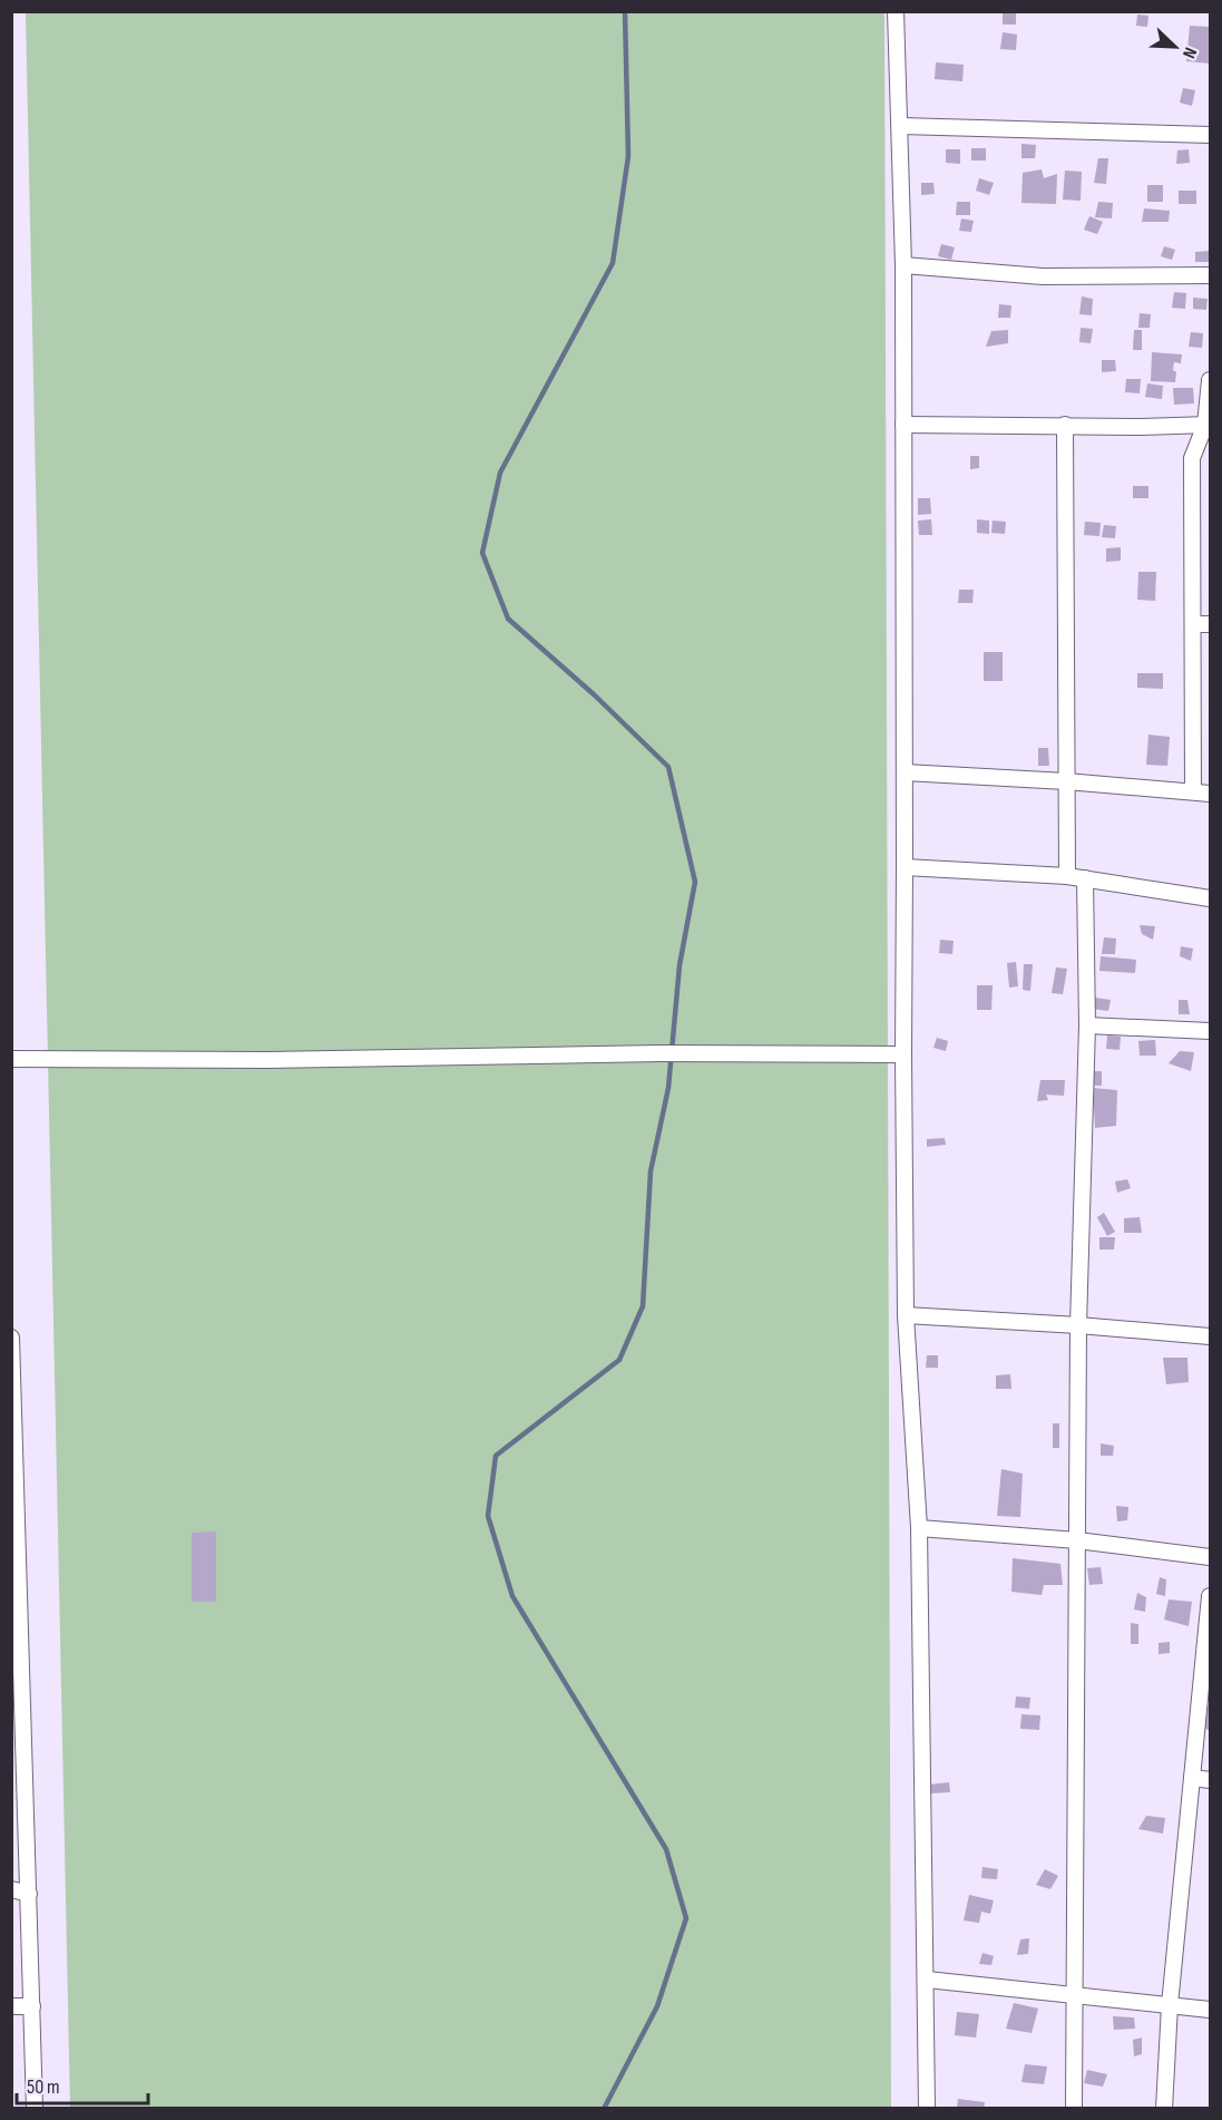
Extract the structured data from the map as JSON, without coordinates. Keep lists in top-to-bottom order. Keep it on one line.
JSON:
{"scale_bar":"50 m","north":"bottom right"}
